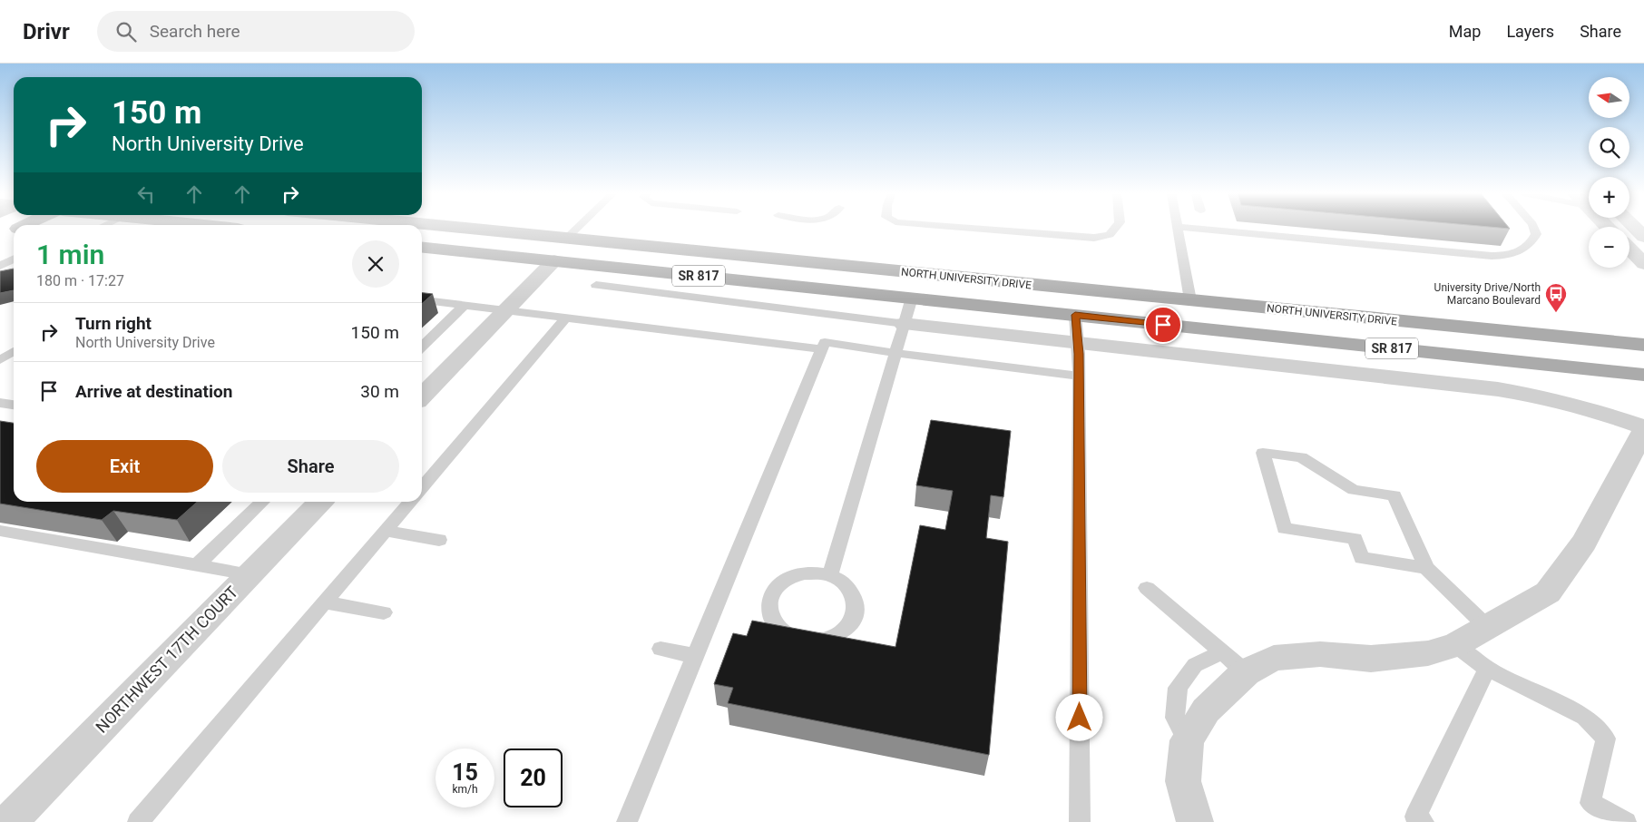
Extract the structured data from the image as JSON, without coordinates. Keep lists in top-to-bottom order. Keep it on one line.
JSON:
{"streets":{"main road":["SR 817","NORTH UNIVERSITY DRIVE"],"street":["NORTHWEST 17TH COURT"]},"places":{"bus stop":["University Drive/North Marcano Boulevard"]},"north":"left","page":{"header":"Drivr","search":"Search here","nav":["Map","Layers","Share"],"map_buttons":["+","−"],"turn":["150 m","North University Drive"],"heading":["1 min","180 m · 17:27"],"list":[{"name":"Turn right","note":"North University Drive","value":"150 m"},{"name":"Arrive at destination","value":"30 m"}],"buttons":["Exit","Share"],"speed":"15 km/h","limit":"20"}}
